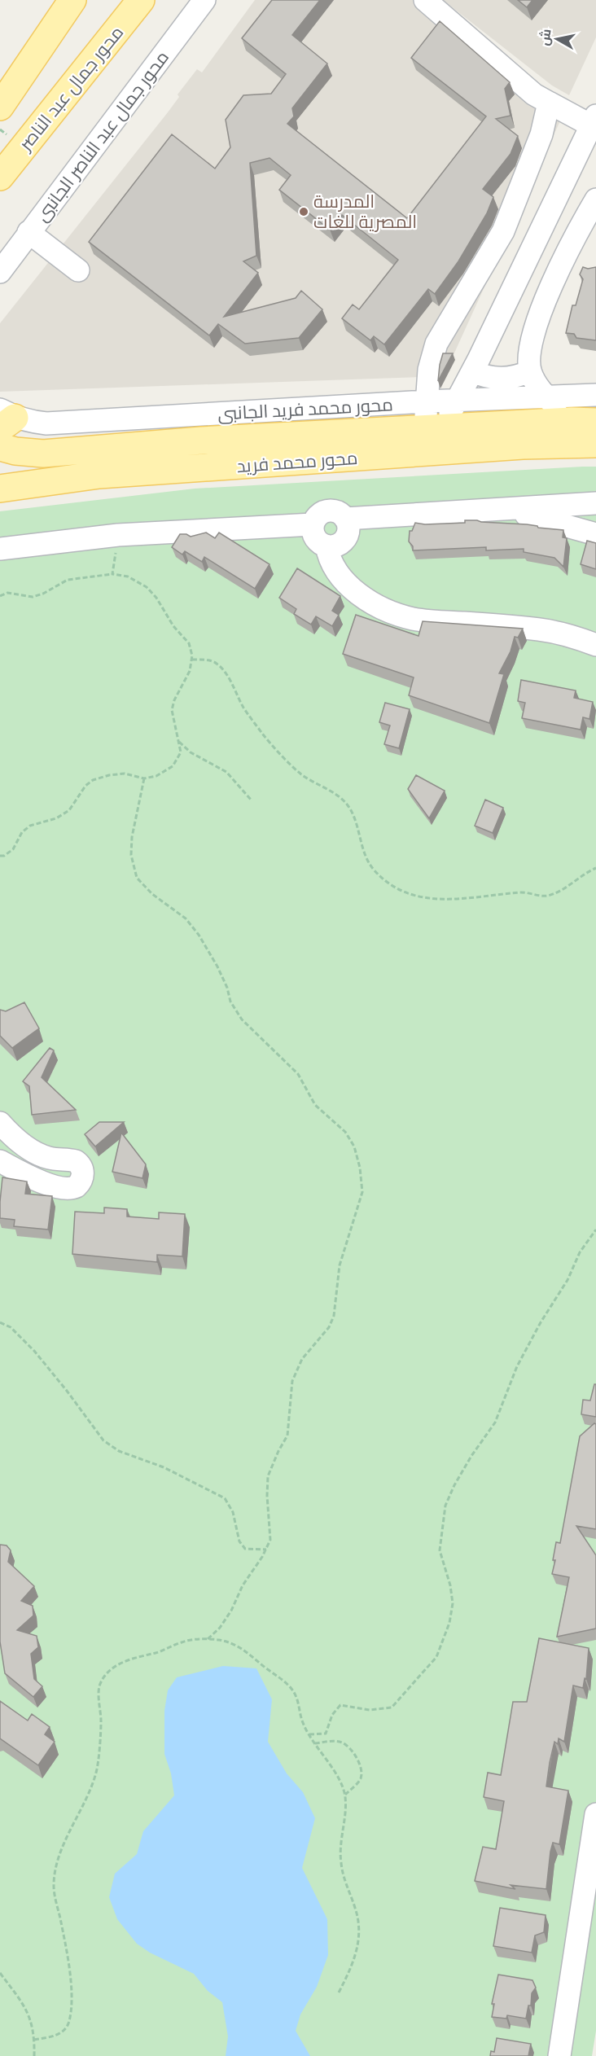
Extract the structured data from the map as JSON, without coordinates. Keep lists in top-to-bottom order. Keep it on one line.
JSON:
{"streets":{"main road":["محور جمال عبد الناصر","محور محمد فريد"],"street":["محور جمال عبد الناصر الجانبى","محور محمد فريد الجانبى"]},"places":["المدرسة المصرية للغات"],"north":"left"}
